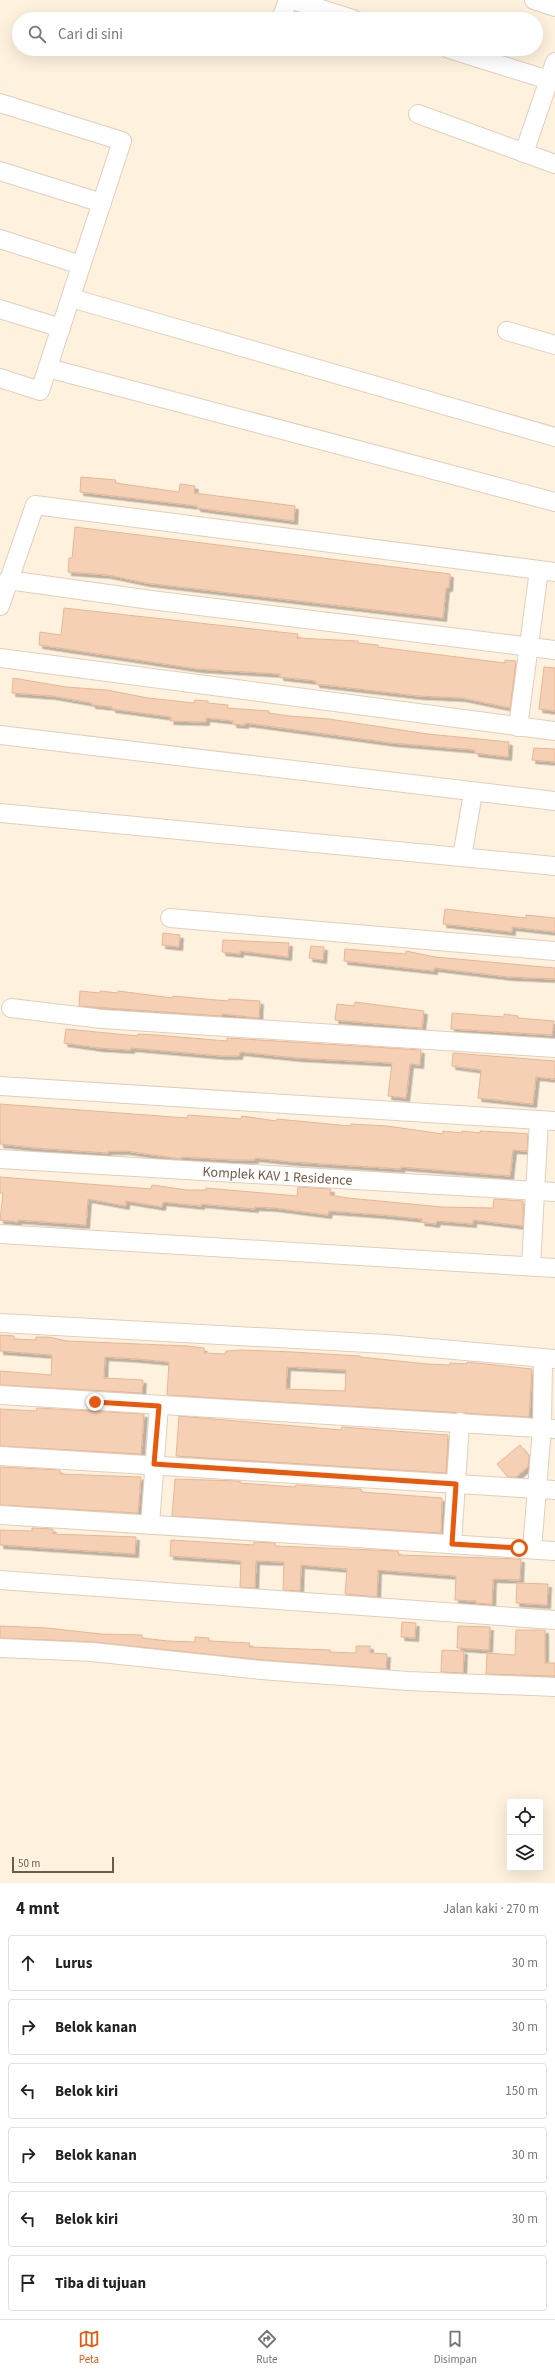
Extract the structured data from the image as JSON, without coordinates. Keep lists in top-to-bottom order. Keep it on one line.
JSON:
{"streets":{"street":["Komplek KAV 1 Residence"]},"scale_bar":"50 m","page":{"search":"Cari di sini","scale":"50 m","heading":["4 mnt","Jalan kaki · 270 m"],"list":[["Lurus","30 m"],["Belok kanan","30 m"],["Belok kiri","150 m"],["Belok kanan","30 m"],["Belok kiri","30 m"],"Tiba di tujuan"],"nav":["Peta","Rute","Disimpan"]}}
